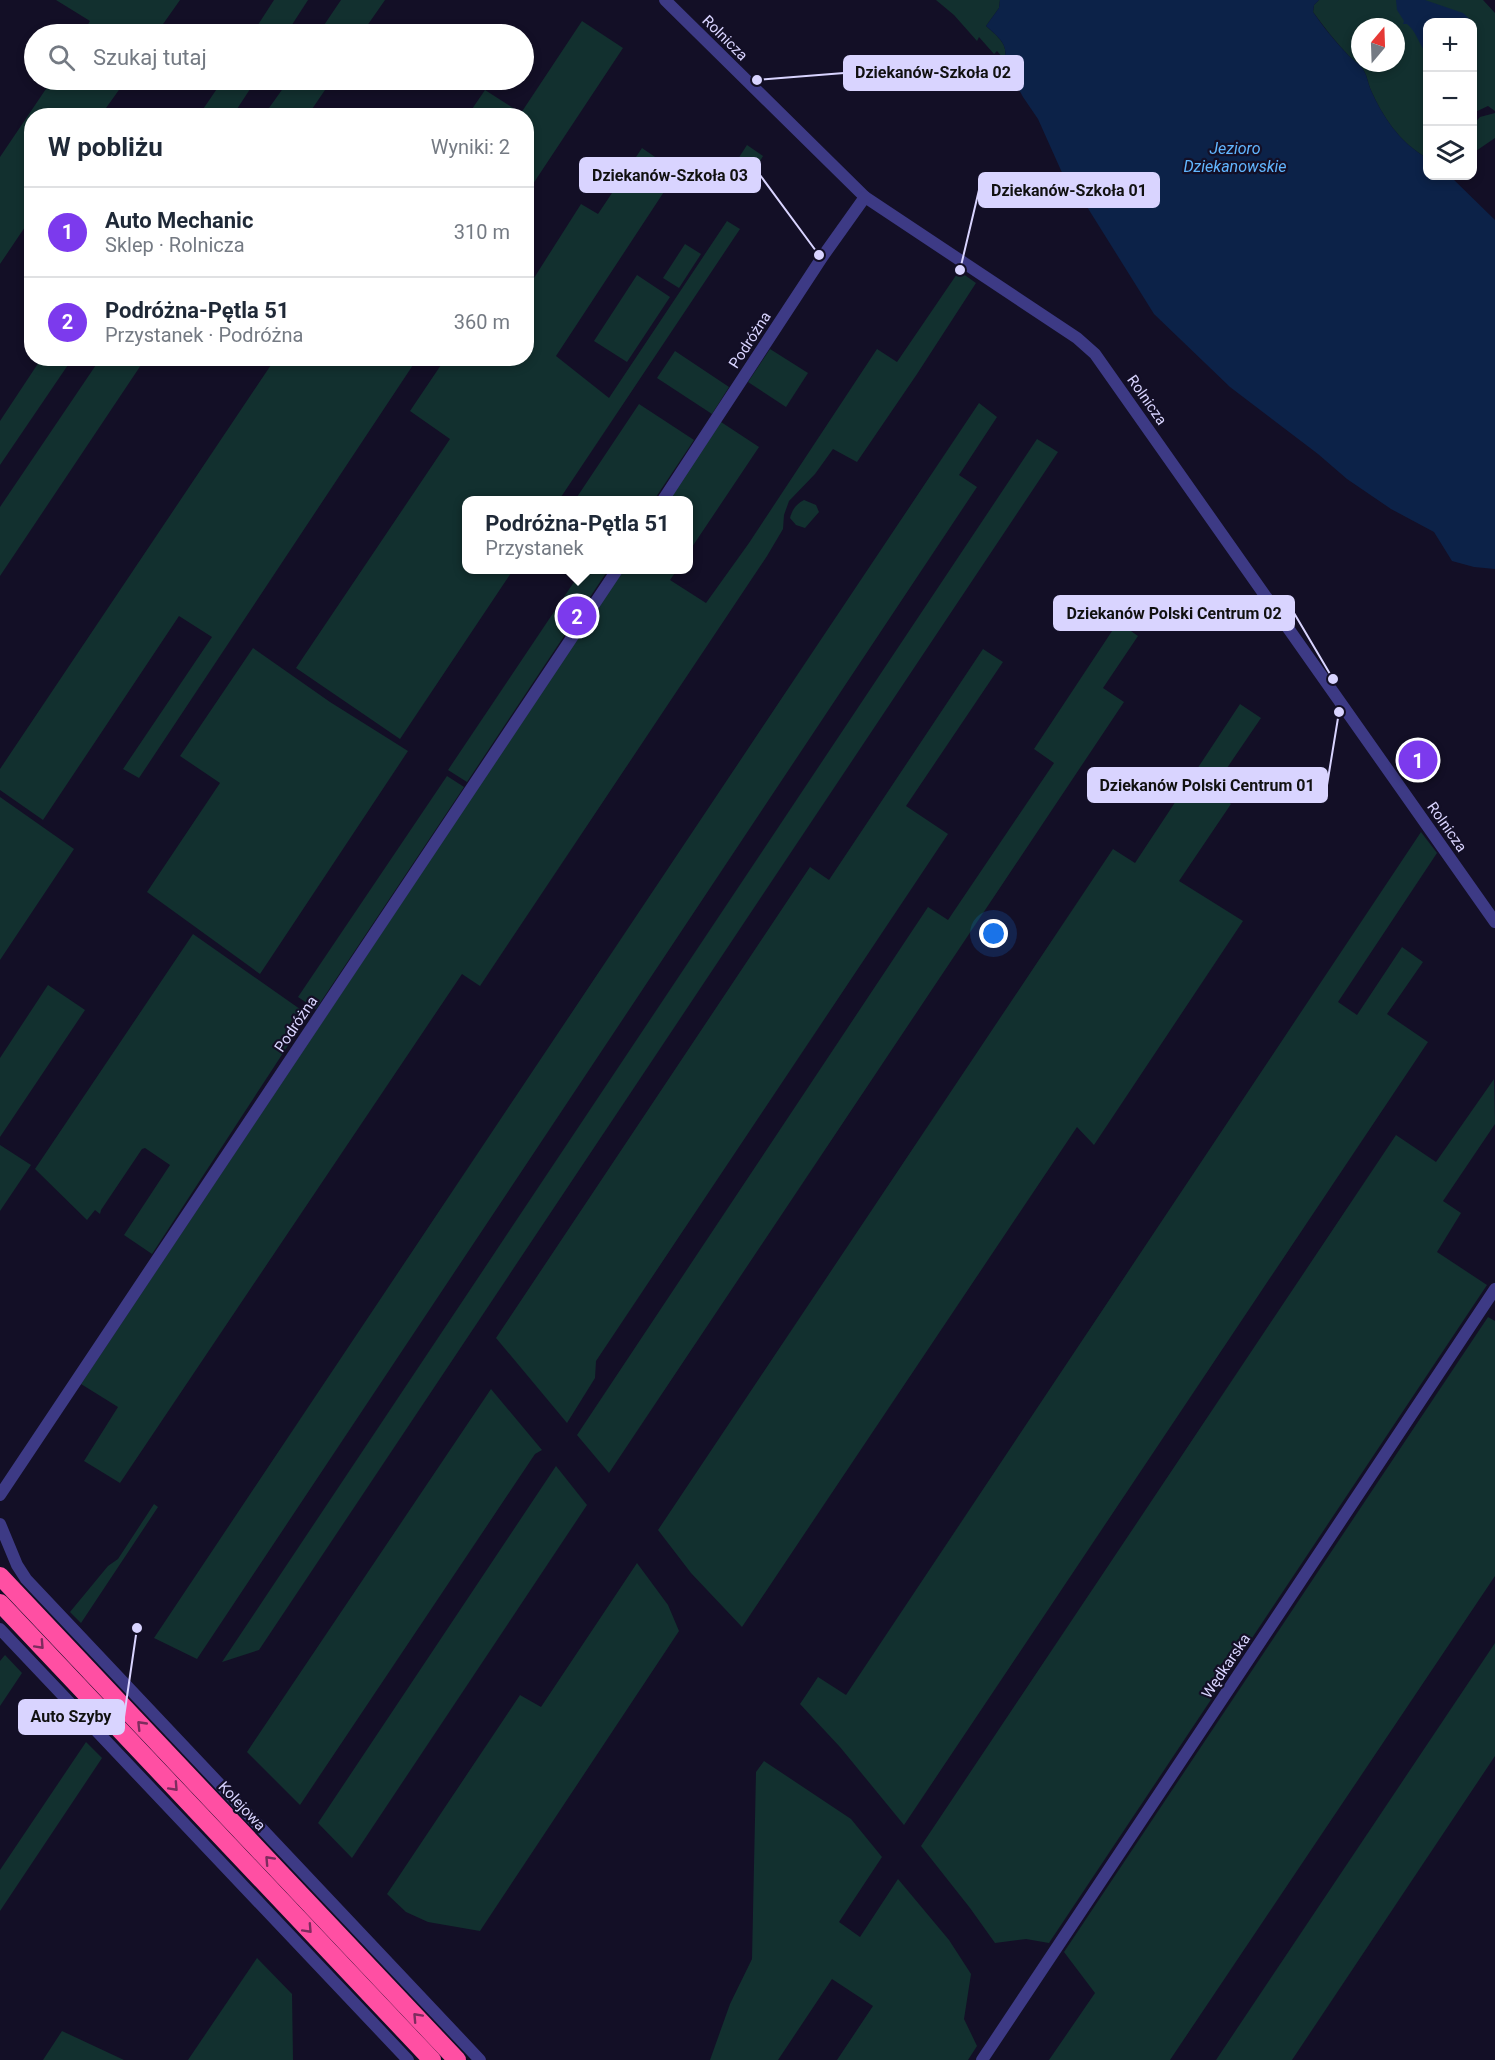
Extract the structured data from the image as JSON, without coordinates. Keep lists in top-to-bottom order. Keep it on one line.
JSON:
{"streets":{"highway":["Kolejowa"],"street":["Rolnicza","Podróżna","Wędkarska"]},"crossings":[["Rolnicza","Podróżna"]],"water":["Jezioro Dziekanowskie"],"places":["Dziekanów-Szkoła 02","Dziekanów-Szkoła 03","Dziekanów-Szkoła 01","Dziekanów Polski Centrum 02","Dziekanów Polski Centrum 01","Auto Szyby"],"north":"top","page":{"map_buttons":["+","−"],"search":"Szukaj tutaj","heading":["W pobliżu","Wyniki: 2"],"list":[{"mark":"1","name":"Auto Mechanic","note":"Sklep · Rolnicza","value":"310 m"},{"mark":"2","name":"Podróżna-Pętla 51","note":"Przystanek · Podróżna","value":"360 m"}],"popup":["Podróżna-Pętla 51","Przystanek"],"pins":["2","1"]}}
